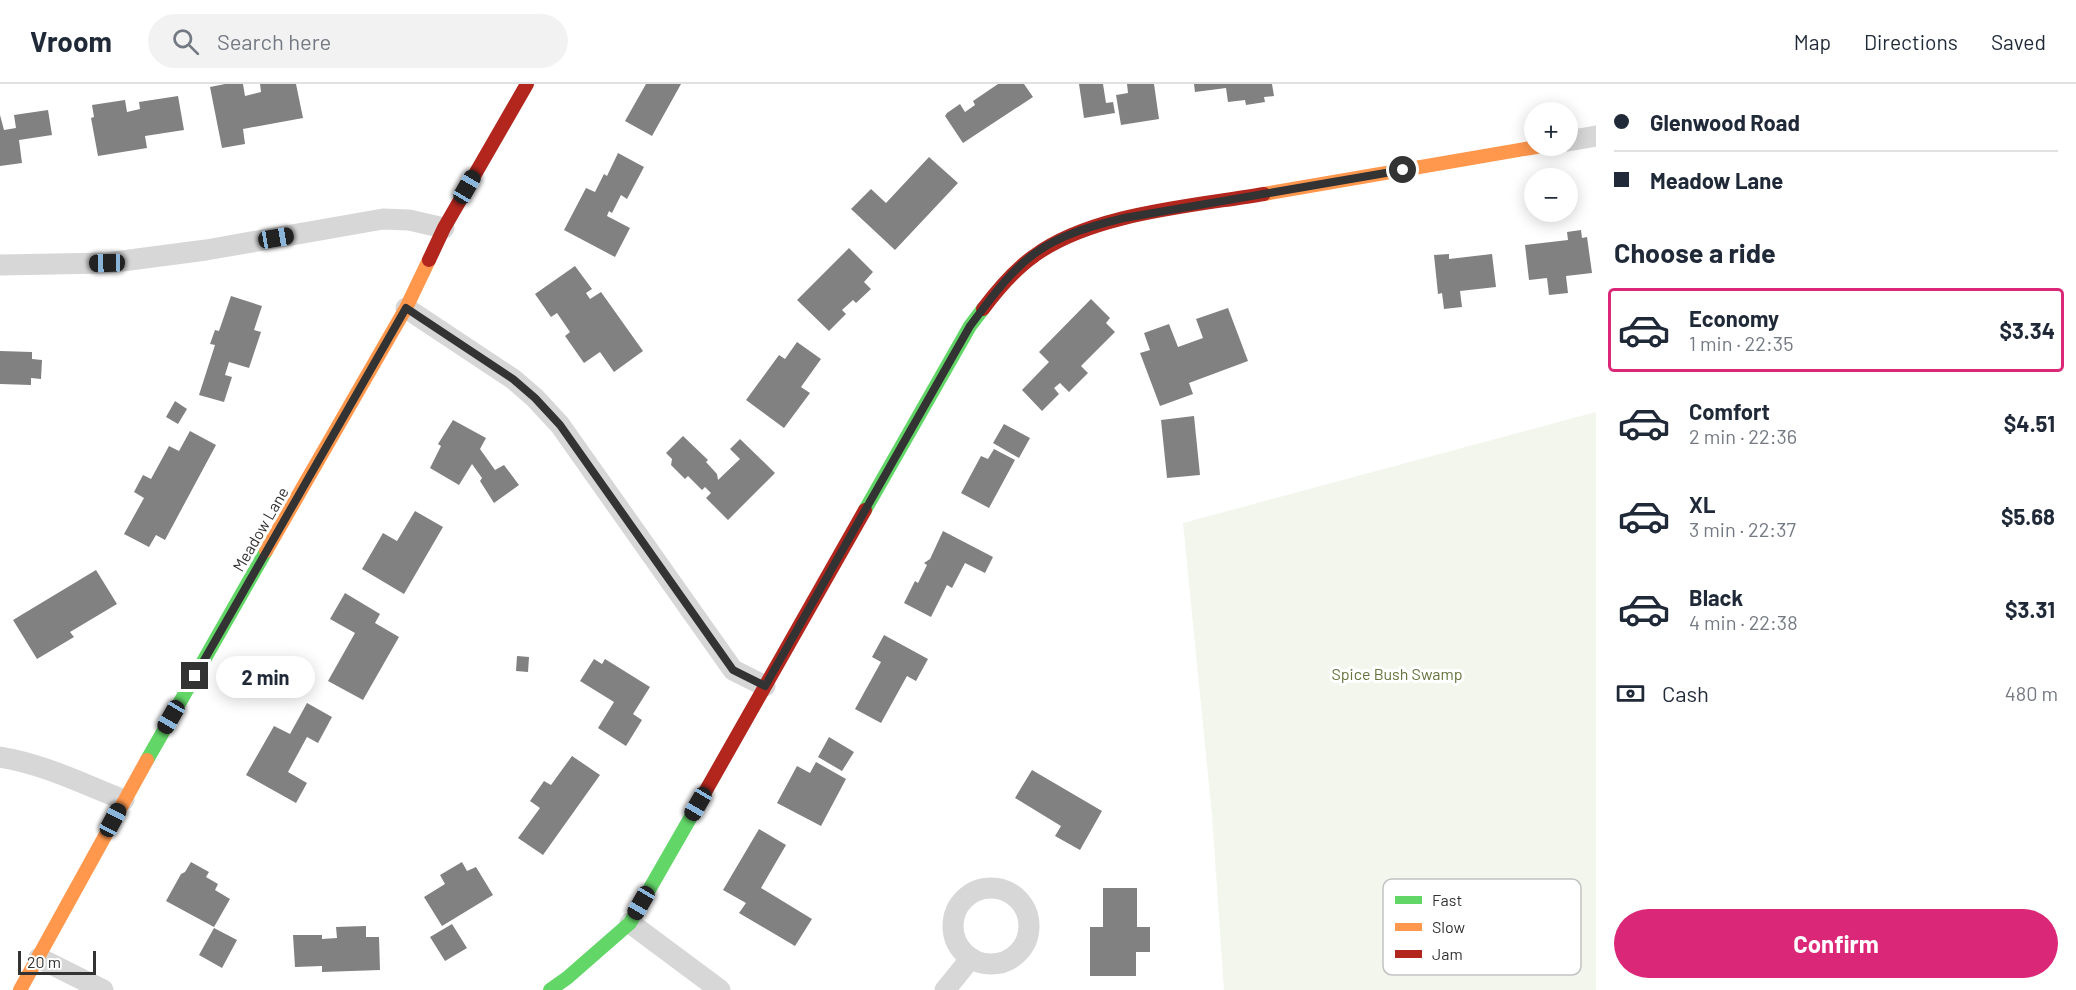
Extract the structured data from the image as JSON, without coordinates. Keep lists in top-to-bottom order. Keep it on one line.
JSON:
{"streets":{"street":["Meadow Lane"]},"parks":["Spice Bush Swamp"],"legend":["Fast","Slow","Jam"],"scale_bar":"20 m","page":{"header":"Vroom","search":"Search here","nav":["Map","Directions","Saved"],"banner":["Glenwood Road","Meadow Lane"],"map_buttons":["+","−"],"heading":"Choose a ride","list":[{"name":"Economy","note":"1 min · 22:35","value":"$3.34"},{"name":"Comfort","note":"2 min · 22:36","value":"$4.51"},{"name":"XL","note":"3 min · 22:37","value":"$5.68"},{"name":"Black","note":"4 min · 22:38","value":"$3.31"}],"bubble":"2 min","pay":["Cash","480 m"],"buttons":"Confirm","scale":"20 m"}}
